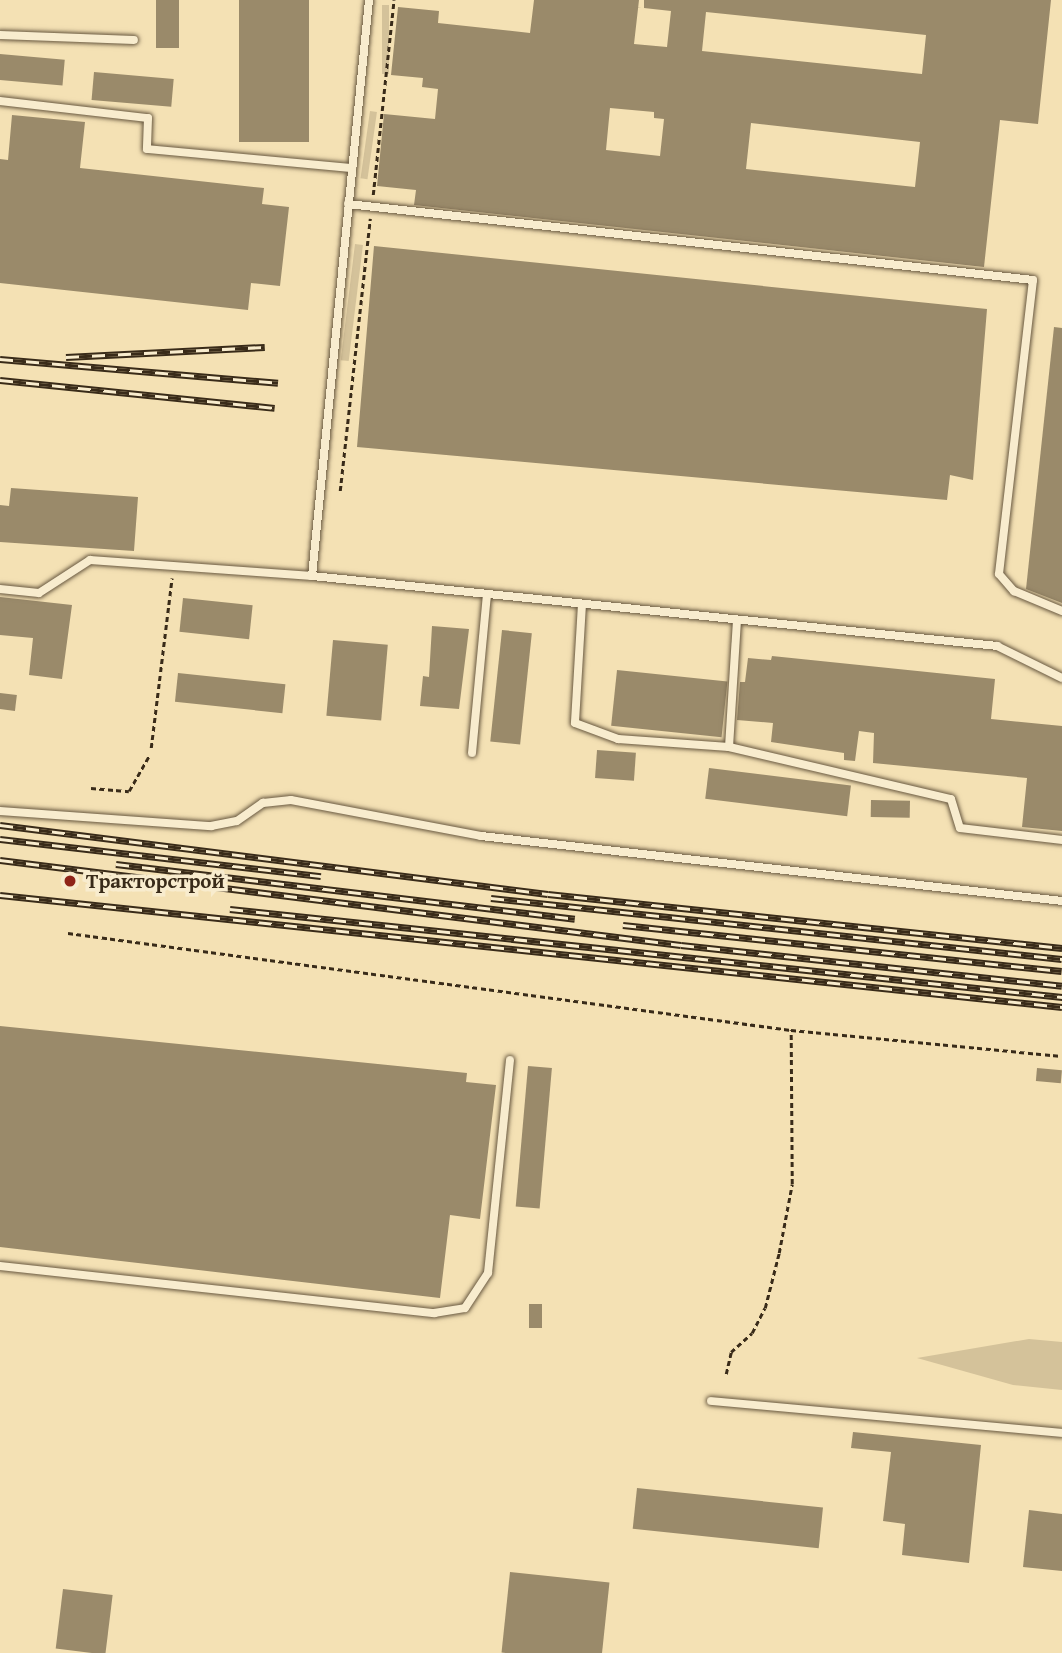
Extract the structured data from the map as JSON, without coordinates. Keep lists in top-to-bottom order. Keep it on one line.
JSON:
{"places":["Тракторстрой"]}
